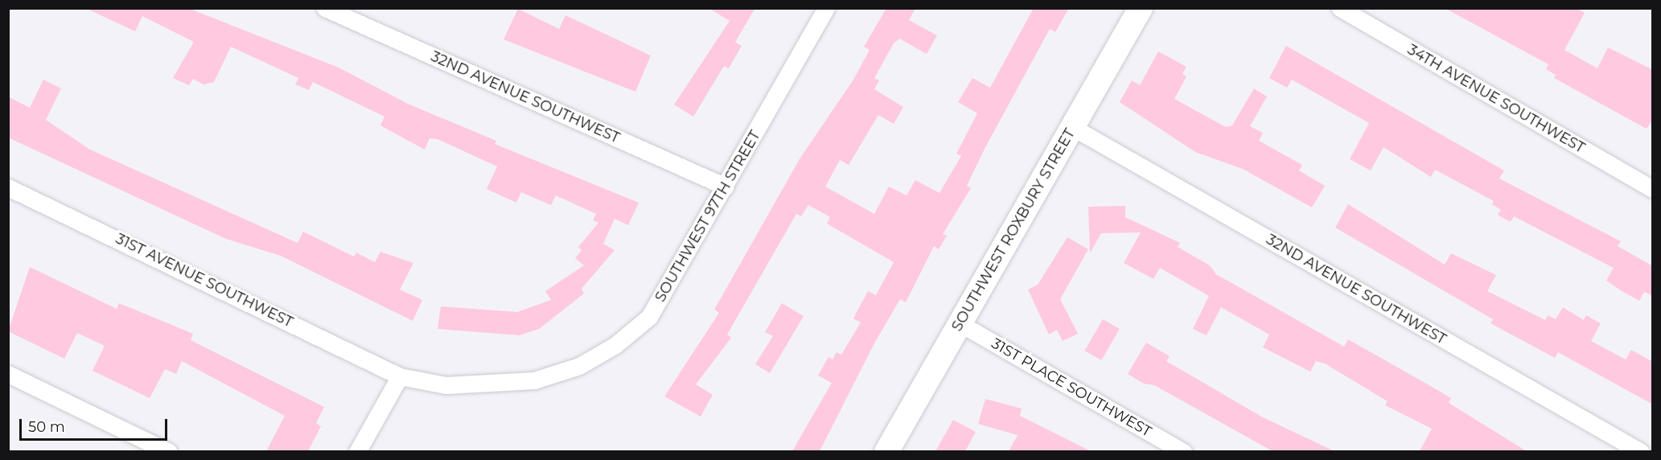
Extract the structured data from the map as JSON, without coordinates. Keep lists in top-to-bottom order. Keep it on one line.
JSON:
{"streets":{"main road":["SOUTHWEST ROXBURY STREET"],"street":["32ND AVENUE SOUTHWEST","34TH AVENUE SOUTHWEST","SOUTHWEST 97TH STREET","31ST AVENUE SOUTHWEST","31ST PLACE SOUTHWEST"]},"crossings":[["32ND AVENUE SOUTHWEST","SOUTHWEST 97TH STREET"],["32ND AVENUE SOUTHWEST","SOUTHWEST ROXBURY STREET"],["SOUTHWEST 97TH STREET","31ST AVENUE SOUTHWEST"],["SOUTHWEST ROXBURY STREET","31ST PLACE SOUTHWEST"]],"scale_bar":"50 m"}
